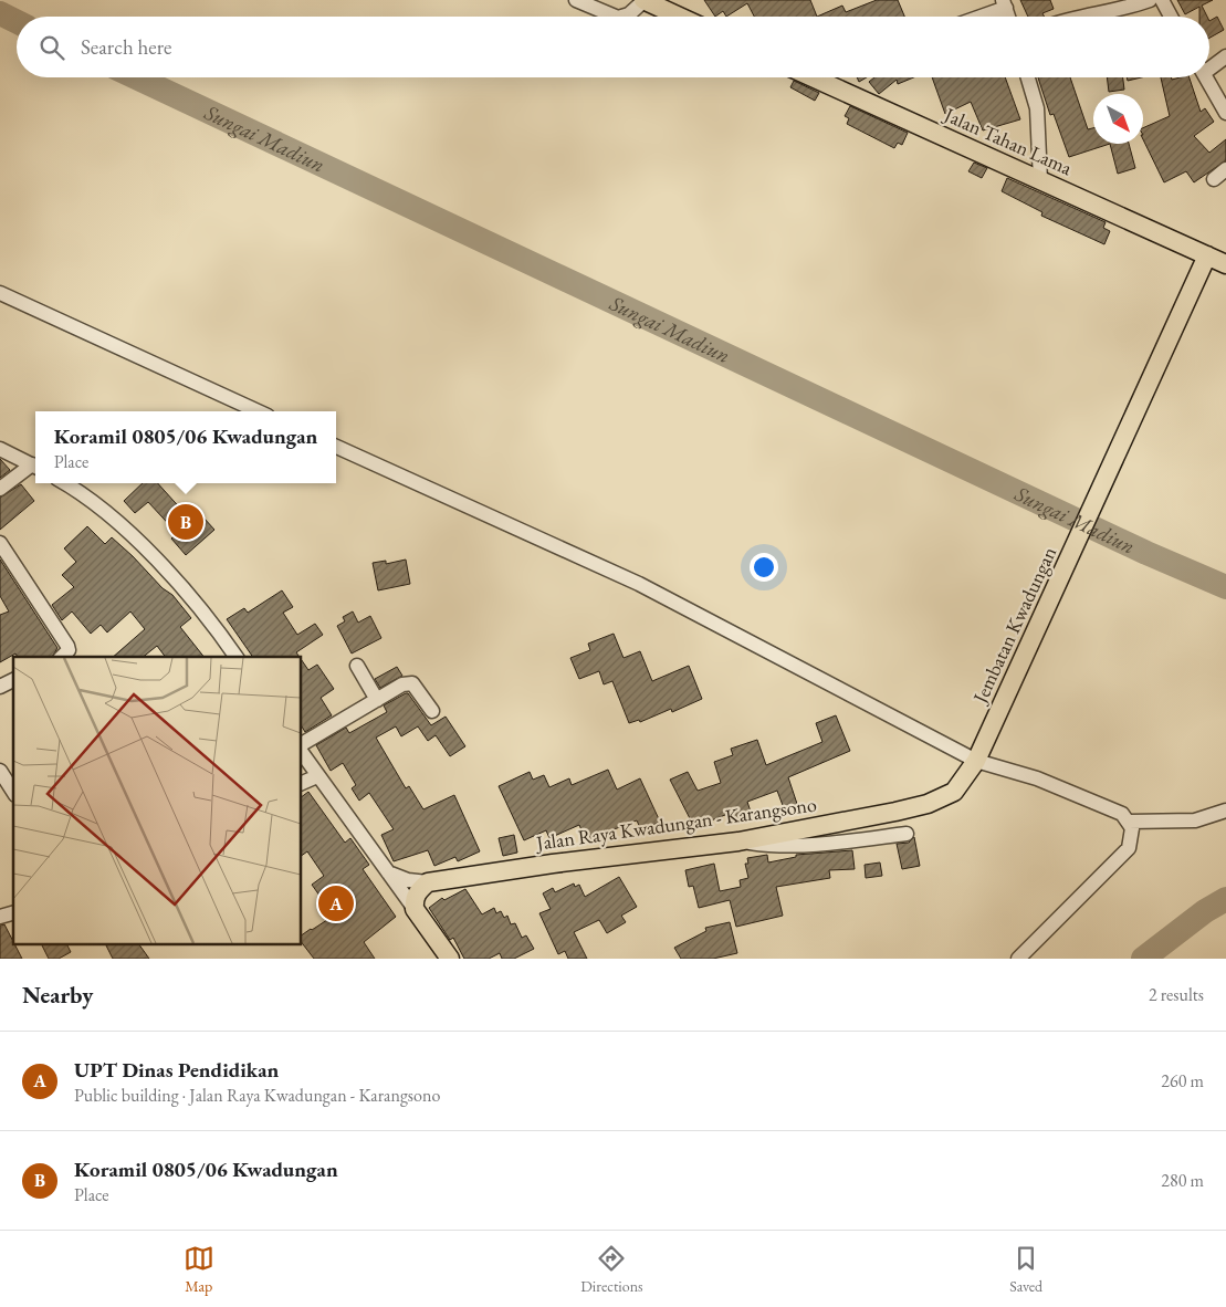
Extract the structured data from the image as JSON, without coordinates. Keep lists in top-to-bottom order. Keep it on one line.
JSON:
{"streets":{"main road":["Jalan Tahan Lama","Jembatan Kwadungan","Jalan Raya Kwadungan - Karangsono"]},"crossings":[["Jalan Tahan Lama","Jembatan Kwadungan"],["Jembatan Kwadungan","Jalan Raya Kwadungan - Karangsono"]],"water":["Sungai Madiun"],"north":"bottom right","page":{"search":"Search here","popup":["Koramil 0805/06 Kwadungan","Place"],"pins":["B","A"],"heading":["Nearby","2 results"],"list":[{"mark":"A","name":"UPT Dinas Pendidikan","note":"Public building · Jalan Raya Kwadungan - Karangsono","value":"260 m"},{"mark":"B","name":"Koramil 0805/06 Kwadungan","note":"Place","value":"280 m"}],"nav":["Map","Directions","Saved"]}}
